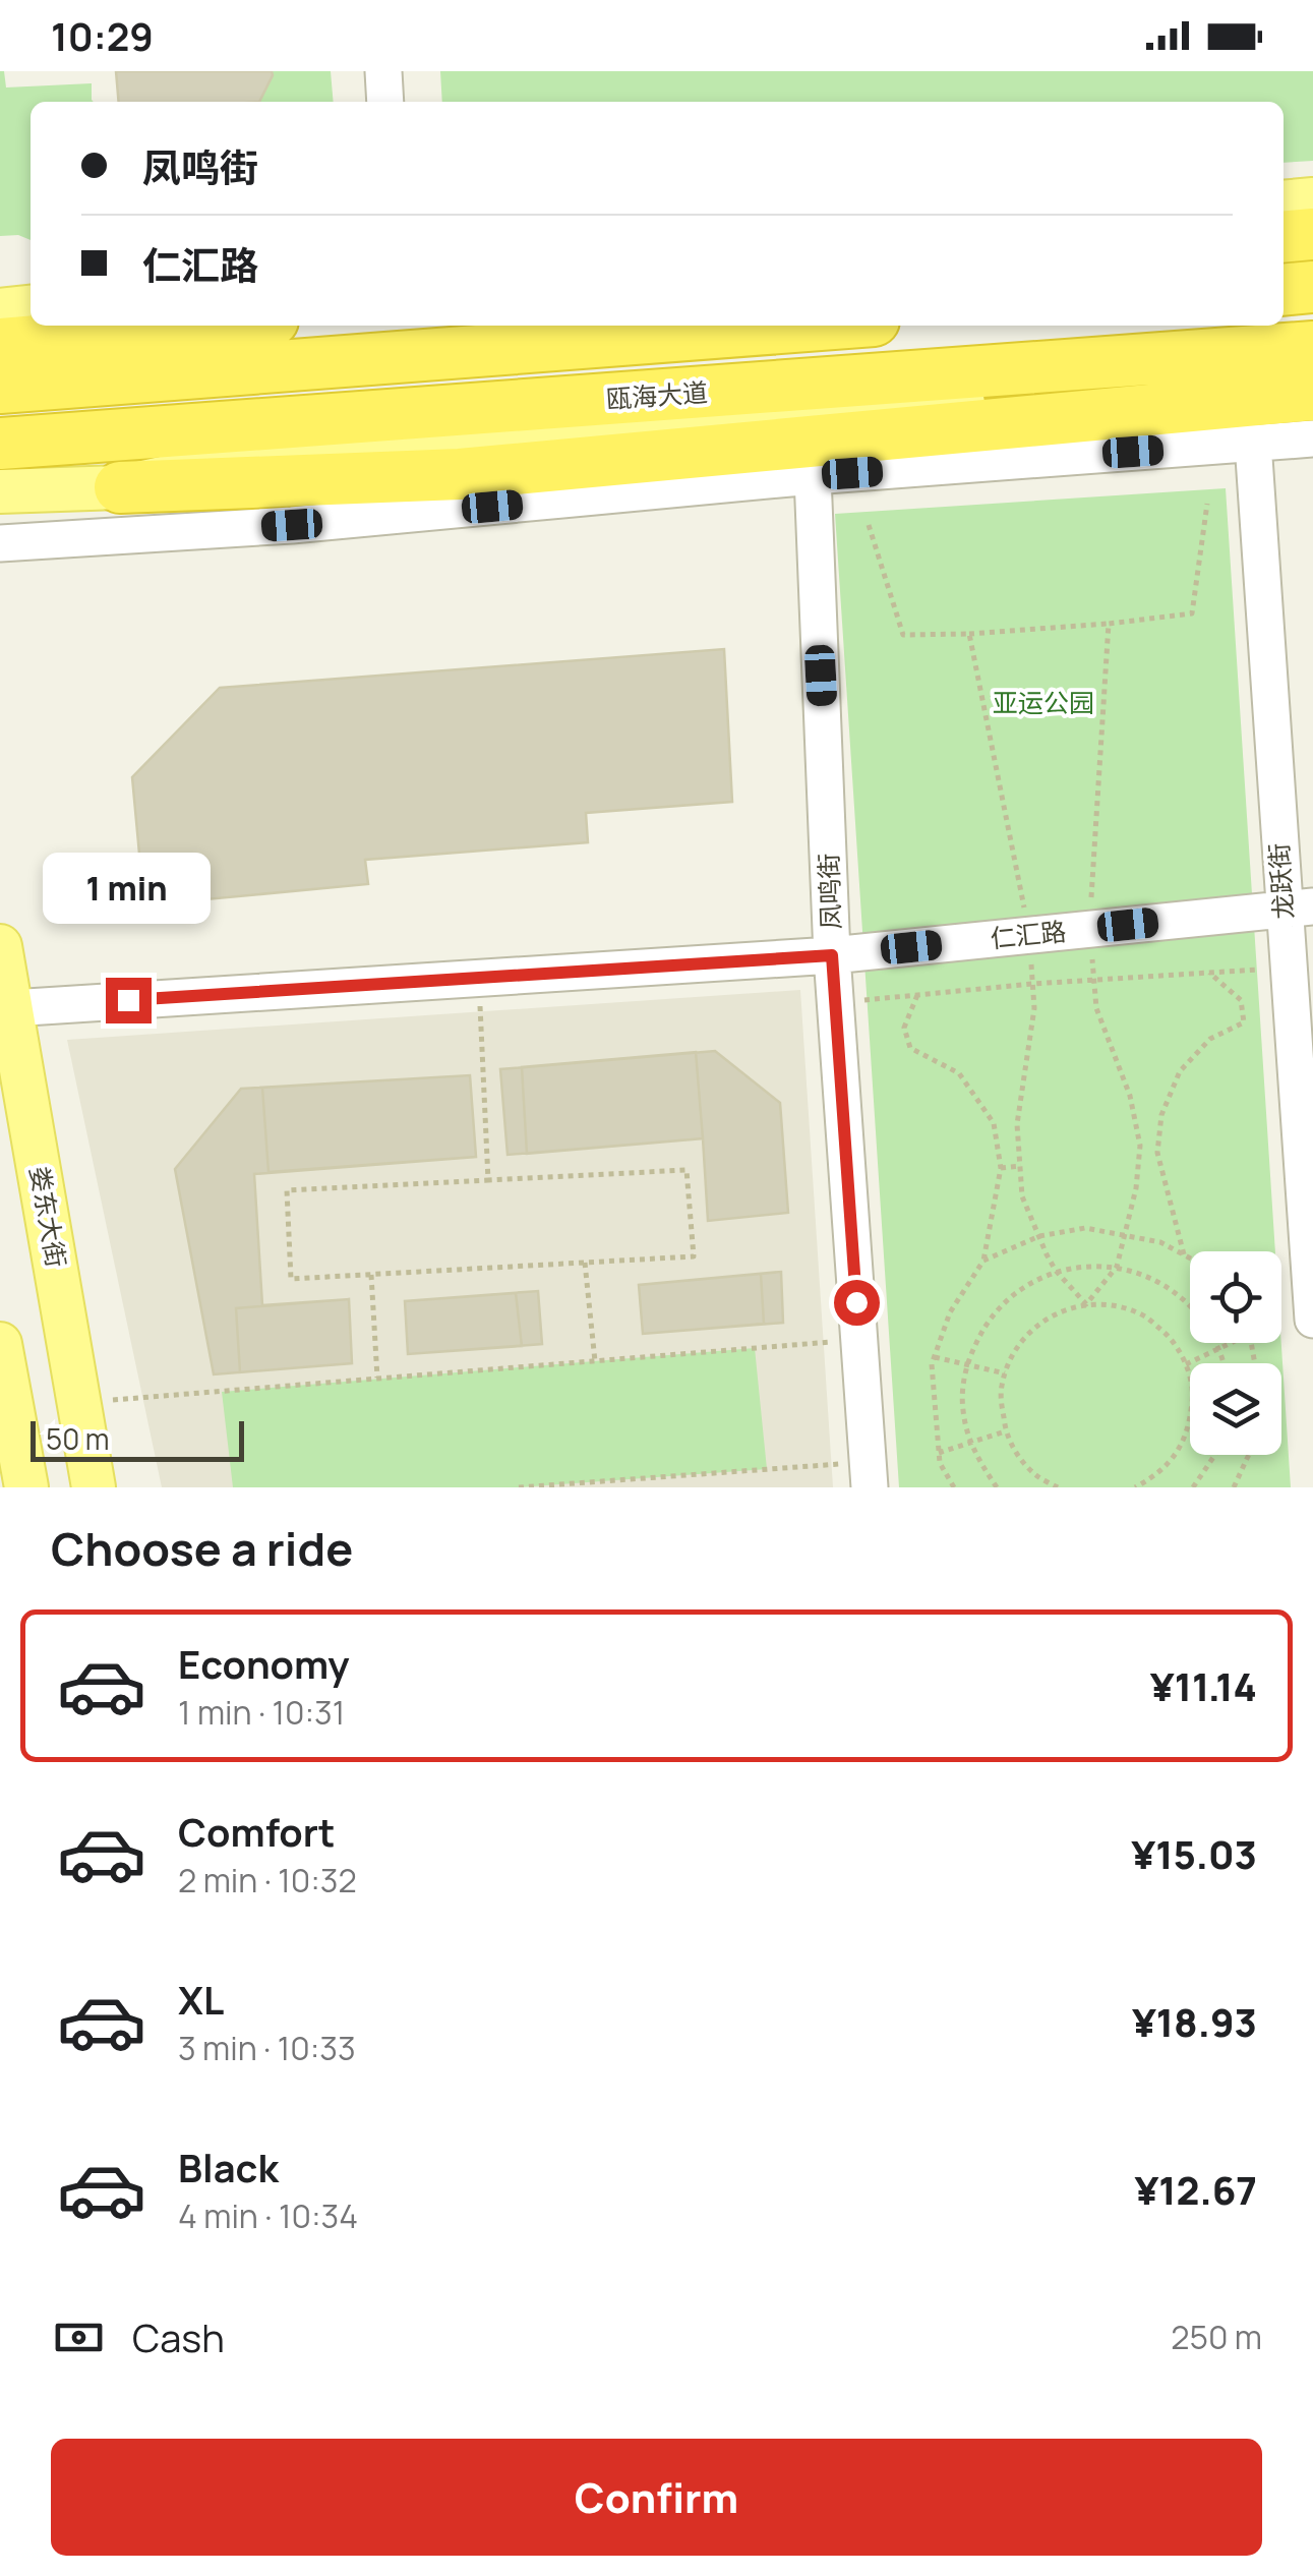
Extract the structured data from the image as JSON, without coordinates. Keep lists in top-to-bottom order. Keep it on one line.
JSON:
{"streets":{"highway":["瓯海大道"],"main road":["娄东大街"],"street":["龙跃街","凤鸣街","仁汇路"]},"crossings":[["龙跃街","仁汇路"],["凤鸣街","仁汇路"],["仁汇路","娄东大街"]],"parks":["亚运公园"],"scale_bar":"50 m","page":{"status":"10:29","banner":["凤鸣街","仁汇路"],"bubble":"1 min","scale":"50 m","heading":"Choose a ride","list":[{"name":"Economy","note":"1 min · 10:31","value":"¥11.14"},{"name":"Comfort","note":"2 min · 10:32","value":"¥15.03"},{"name":"XL","note":"3 min · 10:33","value":"¥18.93"},{"name":"Black","note":"4 min · 10:34","value":"¥12.67"}],"pay":["Cash","250 m"],"buttons":"Confirm"}}
